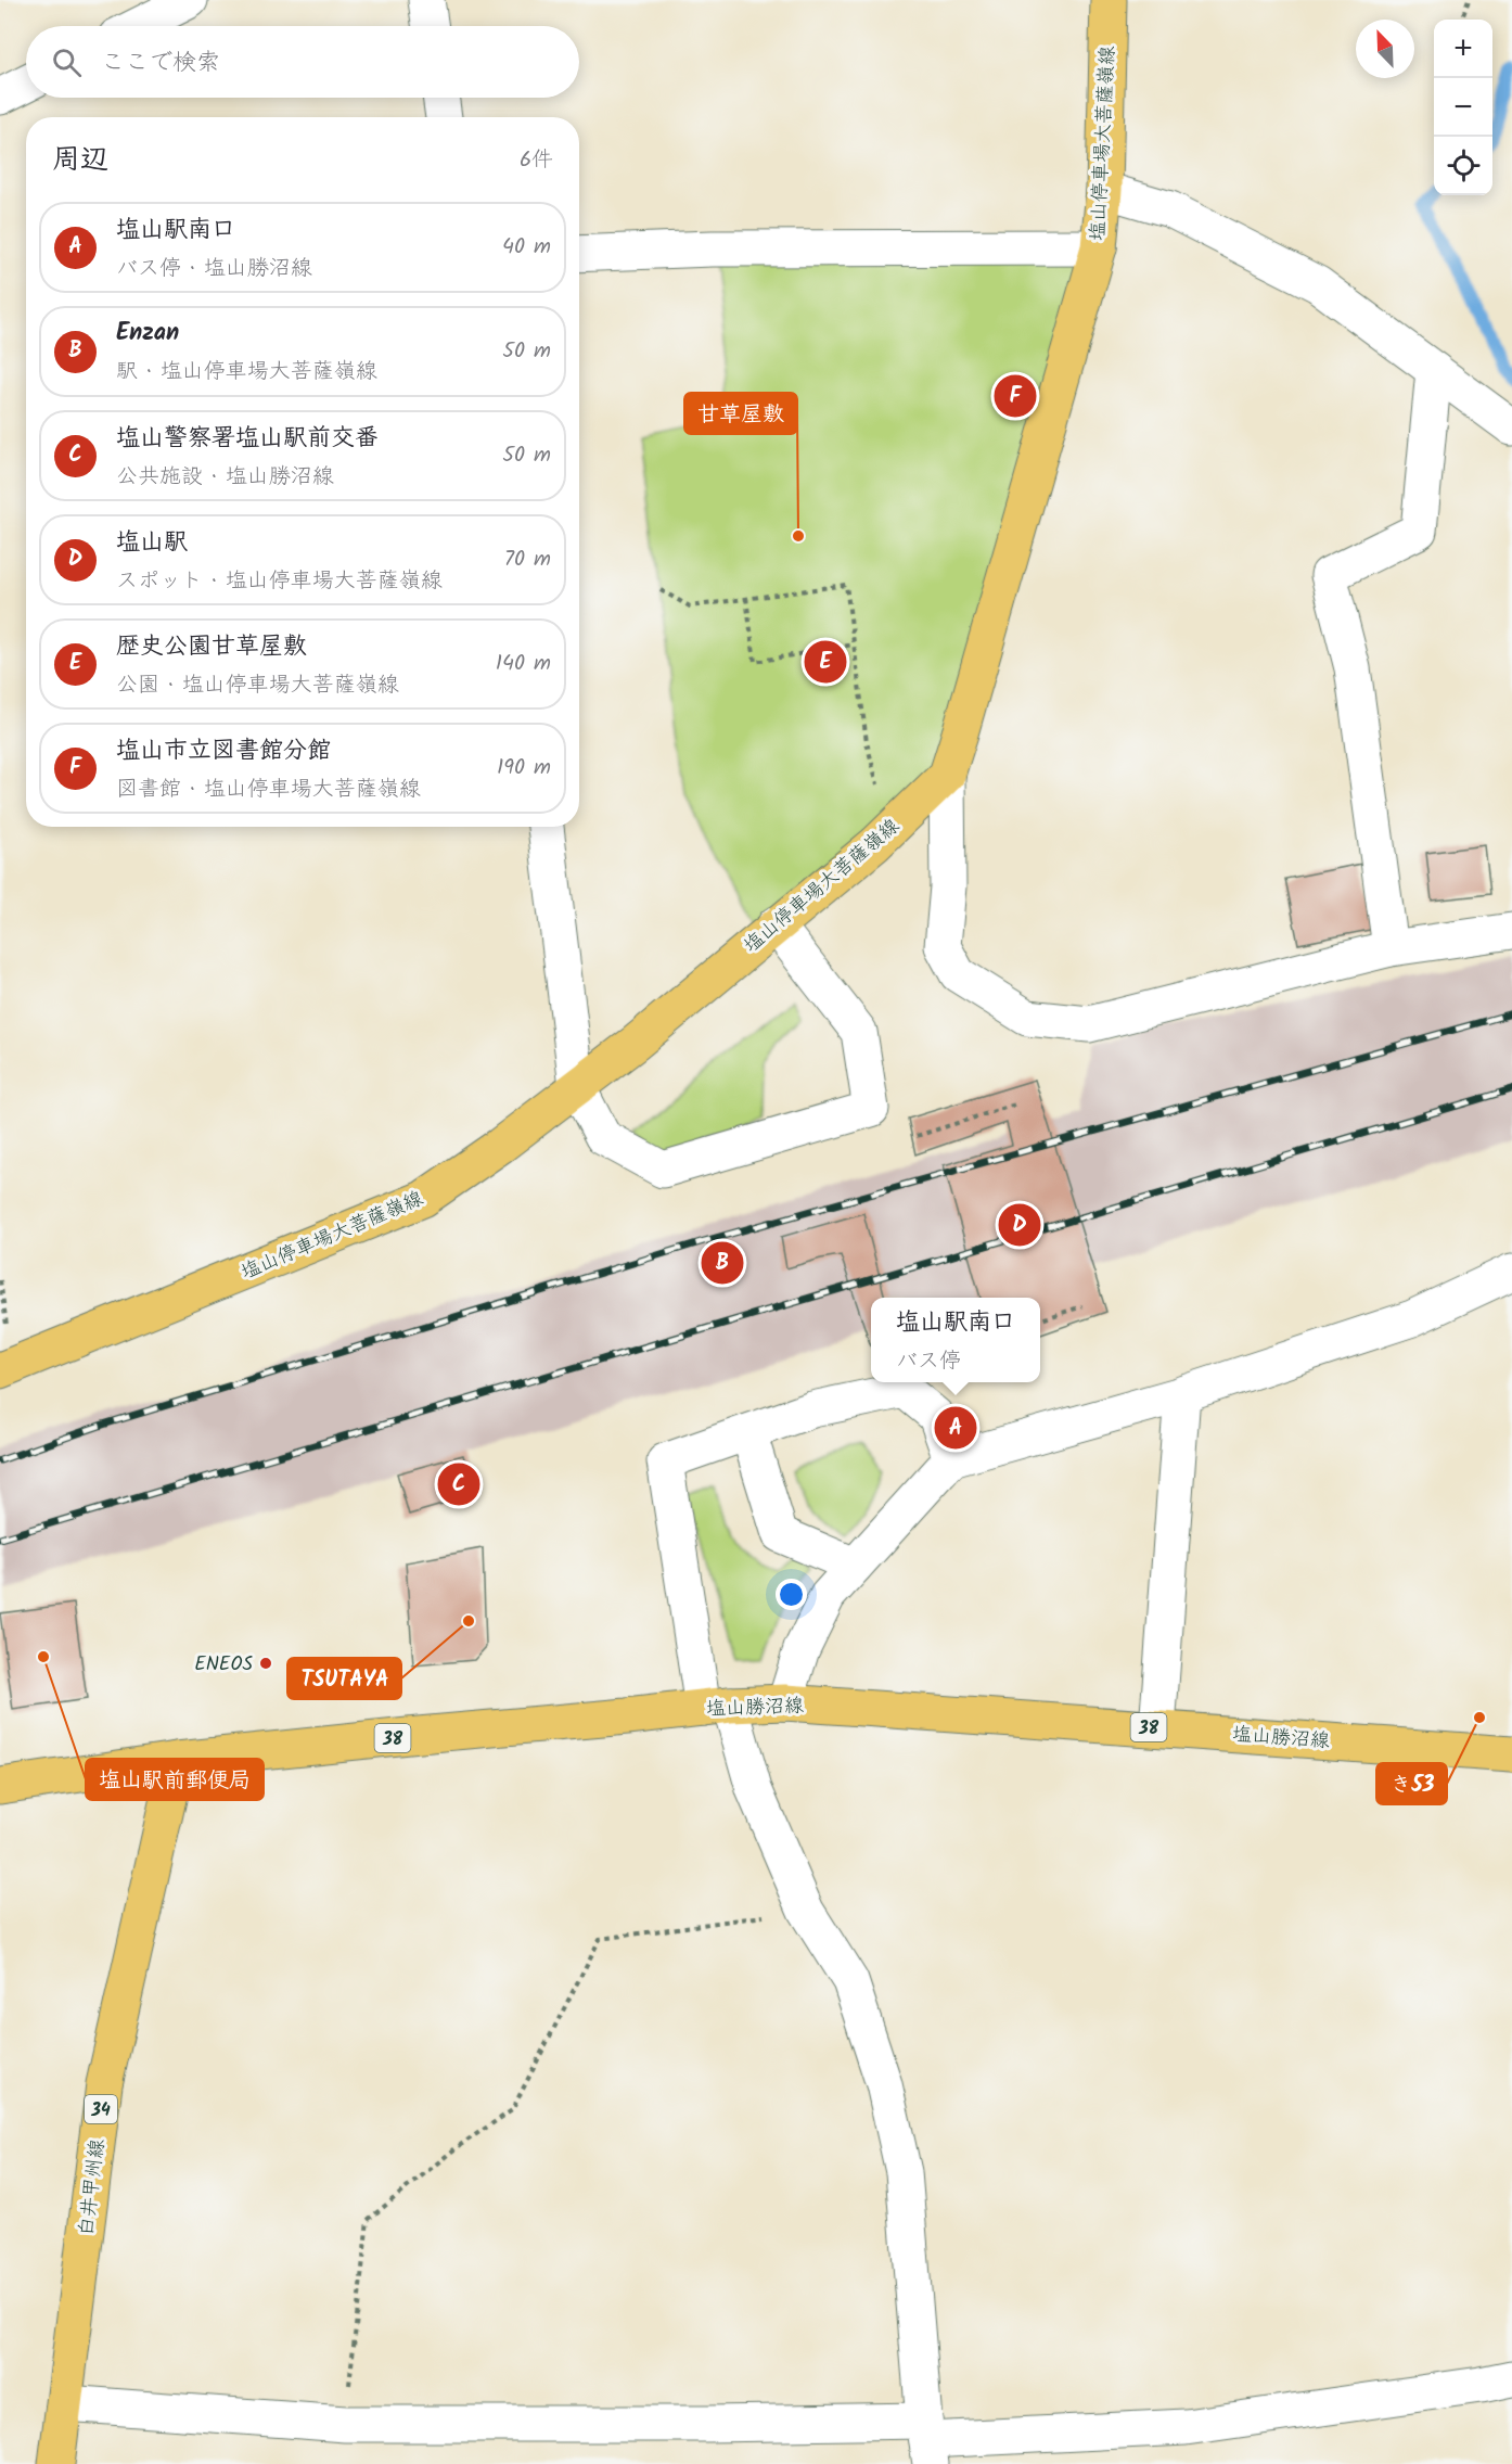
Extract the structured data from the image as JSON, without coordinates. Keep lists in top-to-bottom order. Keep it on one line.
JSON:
{"streets":{"main road":["塩山停車場大菩薩嶺線","塩山勝沼線","38","34","白井甲州線"]},"crossings":[["塩山勝沼線","白井甲州線"]],"places":["甘草屋敷","TSUTAYA","塩山駅前郵便局","ENEOS","き53"],"north":"top left","page":{"map_buttons":["+","−"],"search":"ここで検索","heading":["周辺","6件"],"list":[{"mark":"A","name":"塩山駅南口","note":"バス停 · 塩山勝沼線","value":"40 m"},{"mark":"B","name":"Enzan","note":"駅 · 塩山停車場大菩薩嶺線","value":"50 m"},{"mark":"C","name":"塩山警察署塩山駅前交番","note":"公共施設 · 塩山勝沼線","value":"50 m"},{"mark":"D","name":"塩山駅","note":"スポット · 塩山停車場大菩薩嶺線","value":"70 m"},{"mark":"E","name":"歴史公園甘草屋敷","note":"公園 · 塩山停車場大菩薩嶺線","value":"140 m"},{"mark":"F","name":"塩山市立図書館分館","note":"図書館 · 塩山停車場大菩薩嶺線","value":"190 m"}],"pins":["F","E","D","B","A","C"],"popup":["塩山駅南口","バス停"]}}
